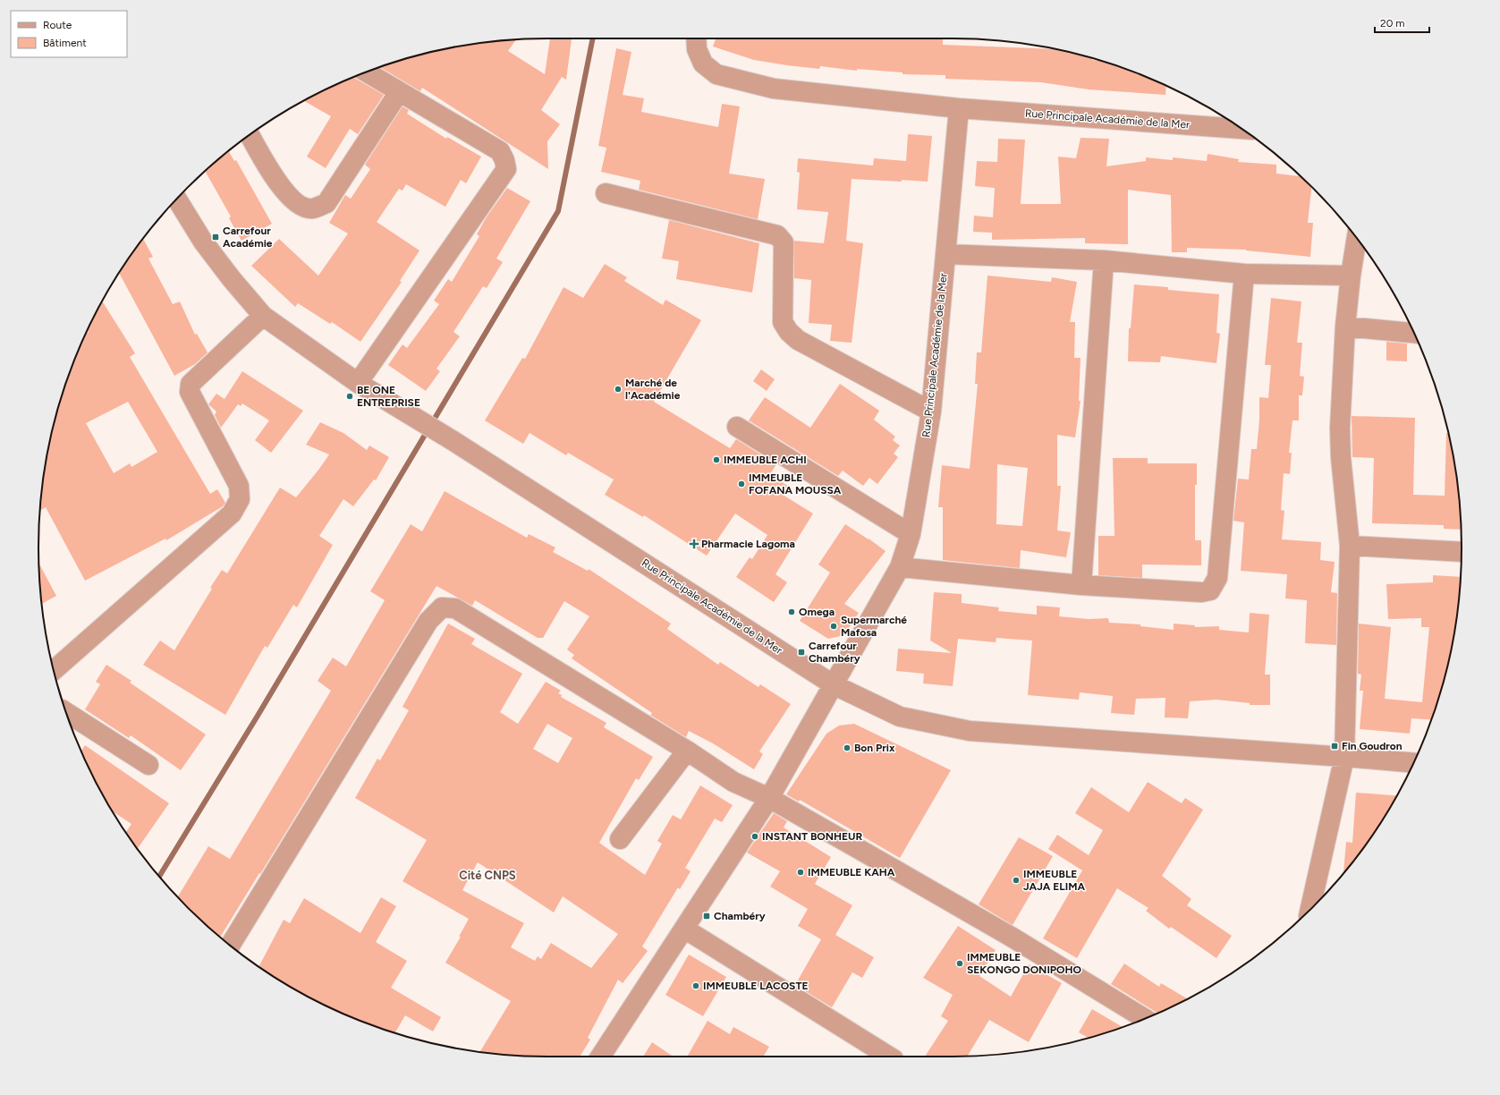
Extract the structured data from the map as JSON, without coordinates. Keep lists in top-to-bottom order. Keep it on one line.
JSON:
{"streets":{"street":["Rue Principale Académie de la Mer"]},"districts":["Cité CNPS"],"places":{"transit":["Carrefour Académie","Carrefour Chambéry","Fin Goudron","Chambéry"],"other":["Marché de l'Académie","BE ONE ENTREPRISE","IMMEUBLE ACHI","IMMEUBLE FOFANA MOUSSA","Omega","Supermarché Mafosa","Bon Prix","INSTANT BONHEUR","IMMEUBLE KAHA","IMMEUBLE JAJA ELIMA","IMMEUBLE SEKONGO DONIPOHO","IMMEUBLE LACOSTE"],"health":["Pharmacie Lagoma"]},"legend":["Route","Bâtiment"],"scale_bar":"20 m"}
